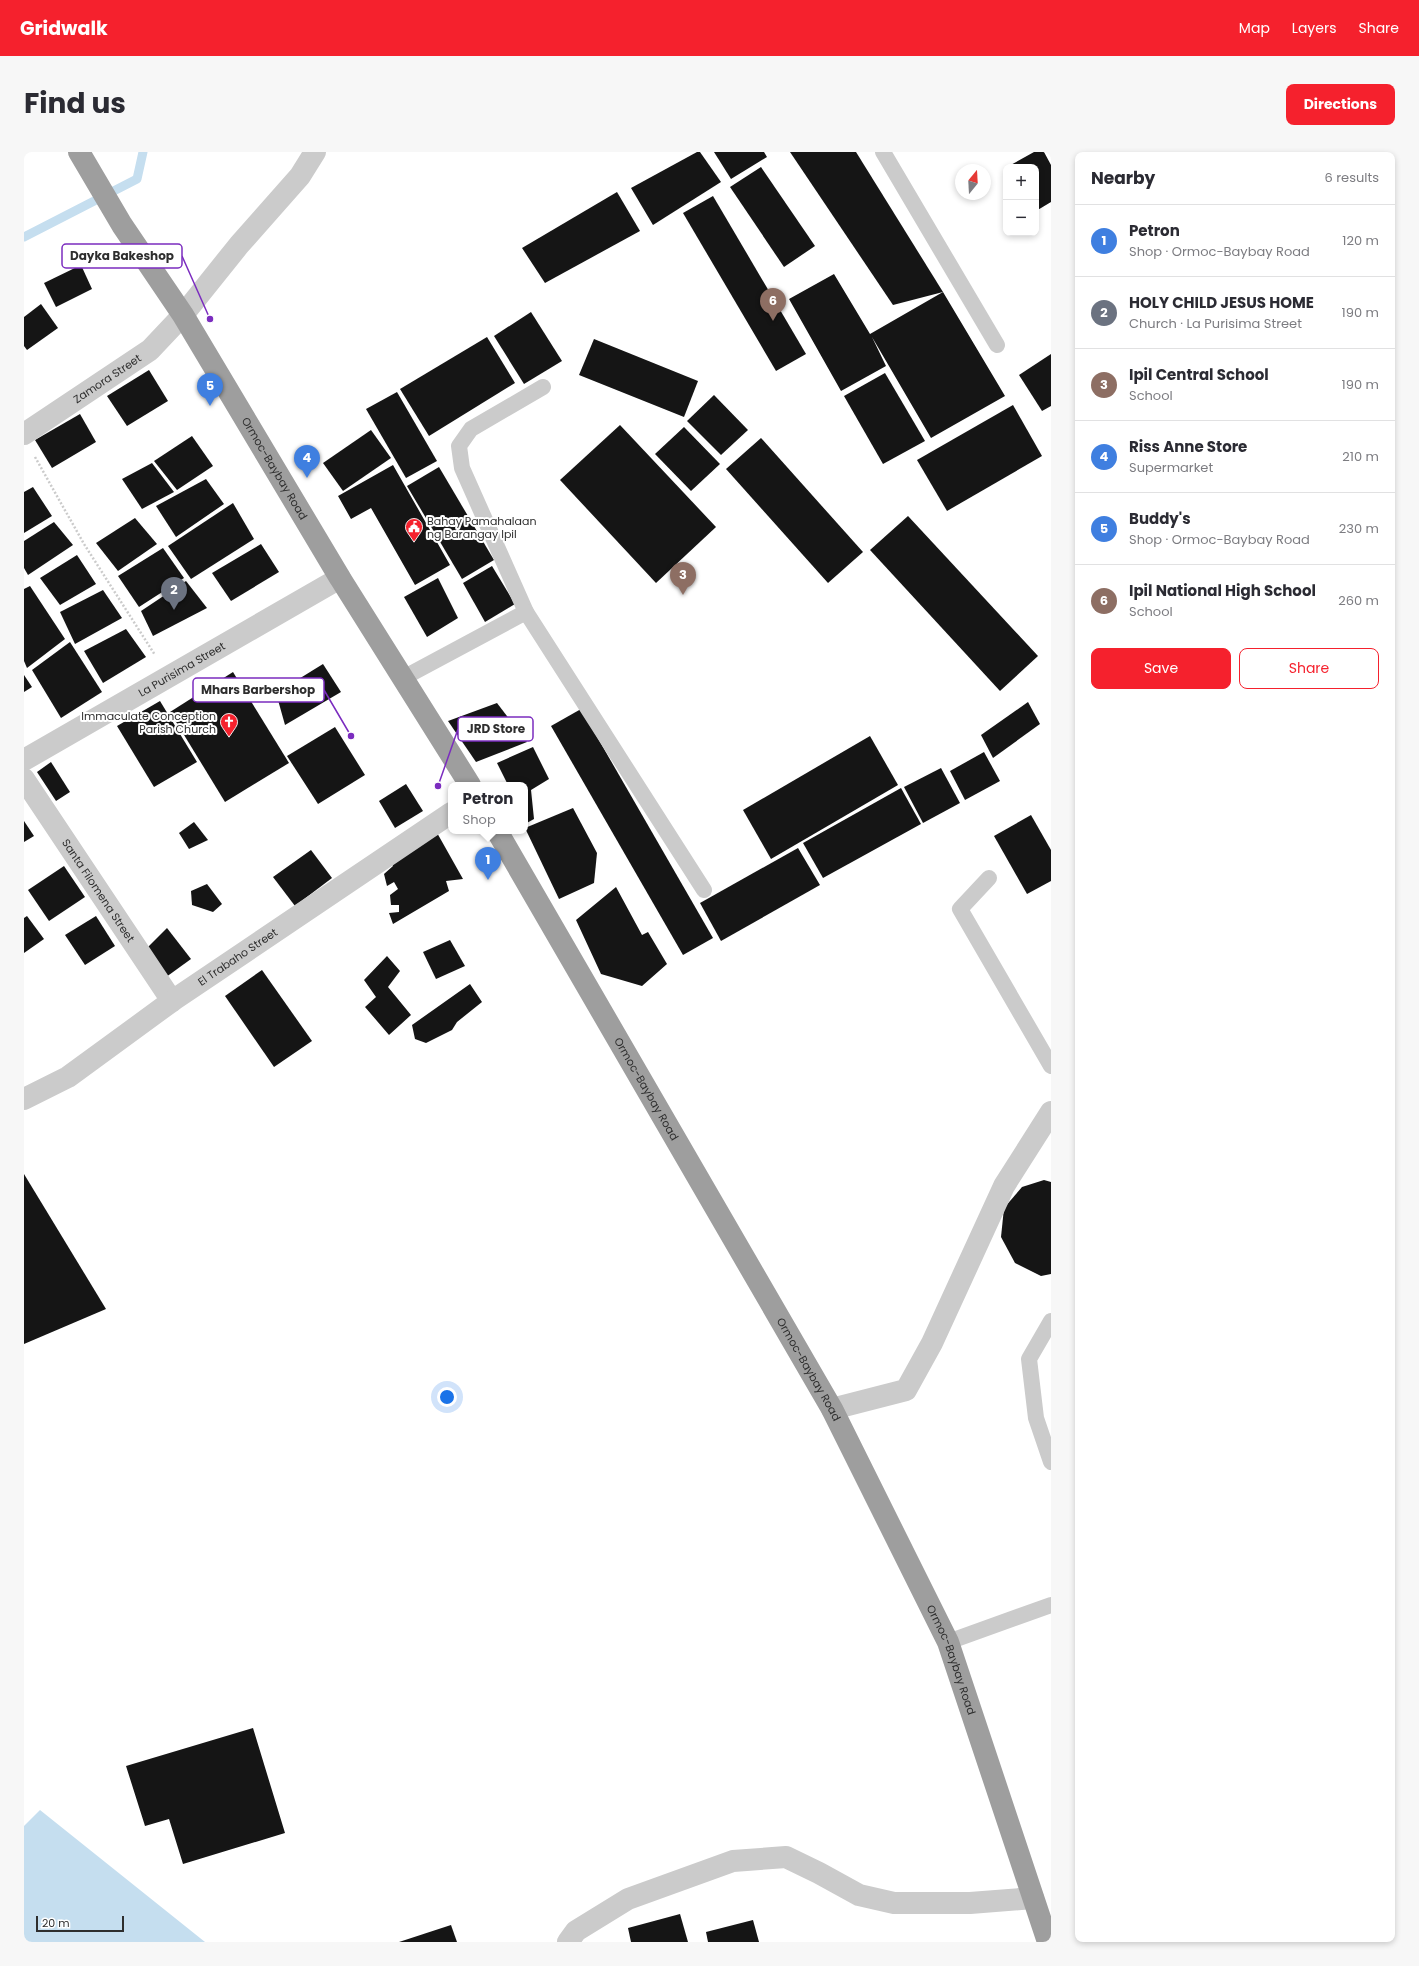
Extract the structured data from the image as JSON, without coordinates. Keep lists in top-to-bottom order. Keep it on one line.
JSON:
{"streets":{"highway":["Ormoc-Baybay Road"],"street":["Zamora Street","La Purisima Street","Santa Filomena Street","El Trabaho Street"]},"crossings":[["Zamora Street","Ormoc-Baybay Road"],["Ormoc-Baybay Road","La Purisima Street"],["Santa Filomena Street","El Trabaho Street"]],"places":{"other":["Dayka Bakeshop","Mhars Barbershop","JRD Store"],"public building":["Bahay Pamahalaan ng Barangay Ipil"],"church":["Immaculate Conception Parish Church"]},"scale_bar":"20 m","north":"top","page":{"header":"Gridwalk","nav":["Map","Layers","Share"],"title":"Find us","buttons":["Directions",["Save","Share"]],"heading":["Nearby","6 results"],"map_buttons":["+","−"],"list":[{"mark":"1","name":"Petron","note":"Shop · Ormoc-Baybay Road","value":"120 m"},{"mark":"2","name":"HOLY CHILD JESUS HOME","note":"Church · La Purisima Street","value":"190 m"},{"mark":"3","name":"Ipil Central School","note":"School","value":"190 m"},{"mark":"4","name":"Riss Anne Store","note":"Supermarket","value":"210 m"},{"mark":"5","name":"Buddy's","note":"Shop · Ormoc-Baybay Road","value":"230 m"},{"mark":"6","name":"Ipil National High School","note":"School","value":"260 m"}],"pins":["6","5","4","3","2","1"],"popup":["Petron","Shop"],"scale":"20 m"}}
